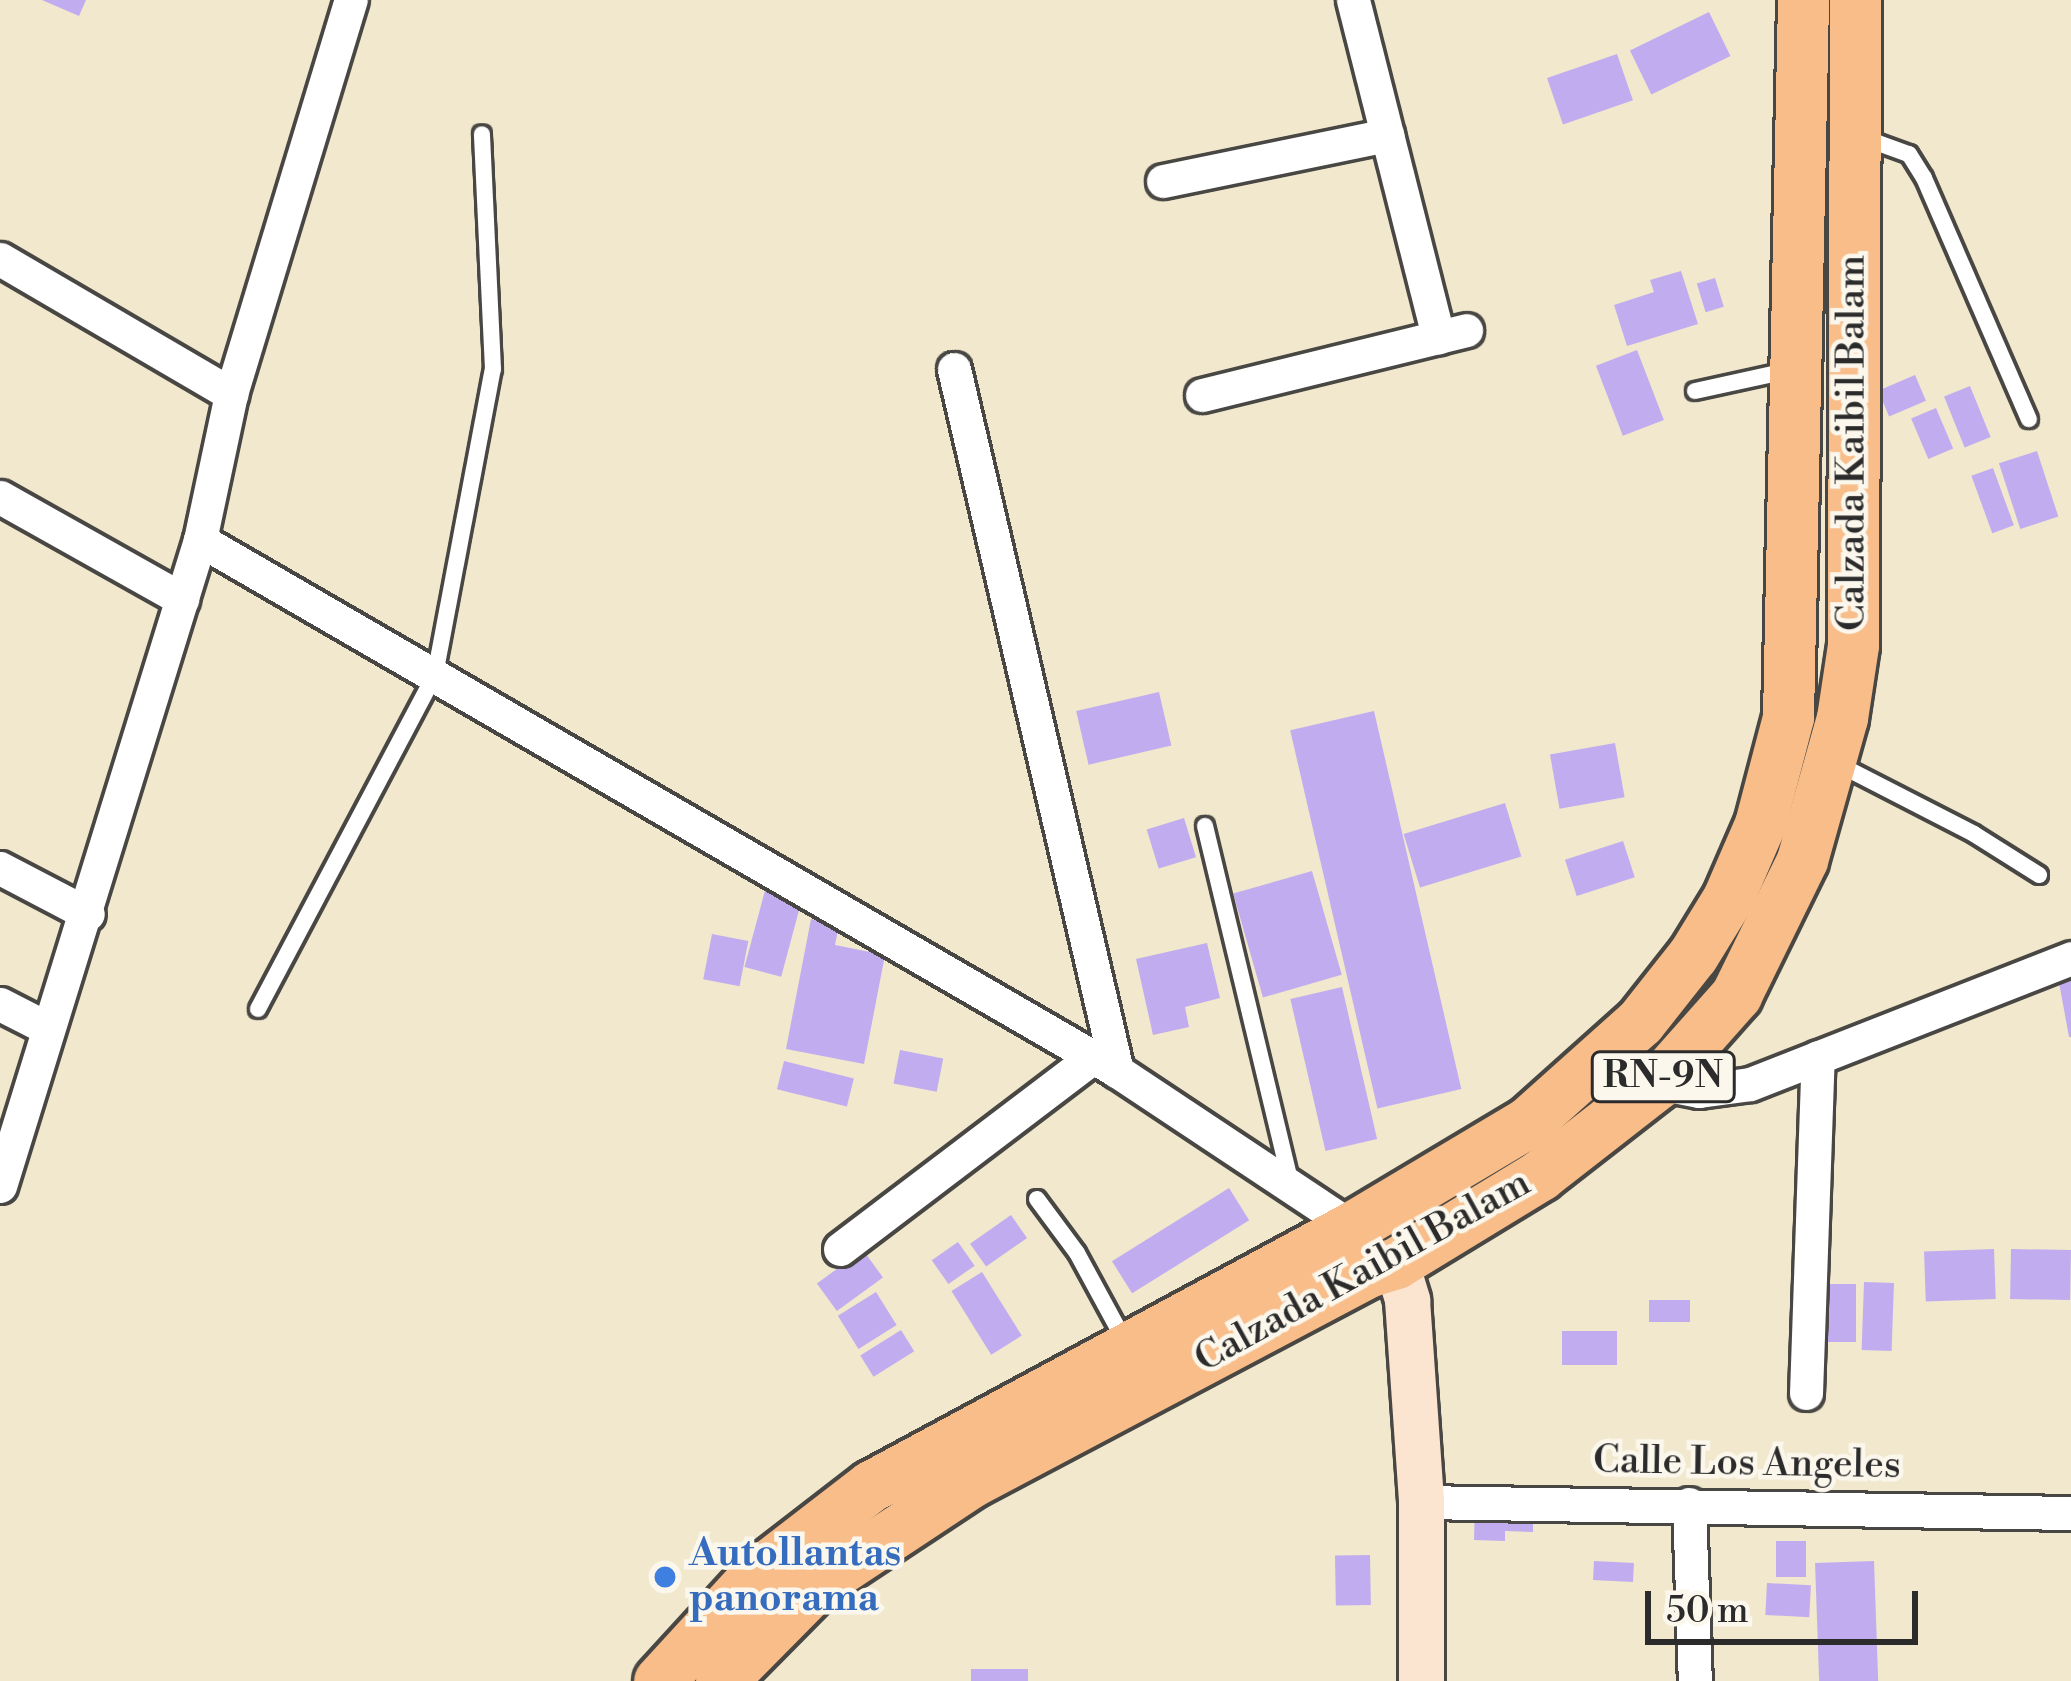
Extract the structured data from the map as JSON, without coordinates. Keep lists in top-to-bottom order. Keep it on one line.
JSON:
{"streets":{"main road":["Calzada Kaibil Balam","RN-9N"],"street":["Calle Los Angeles"]},"places":["Autollantas panorama"],"scale_bar":"50 m"}
